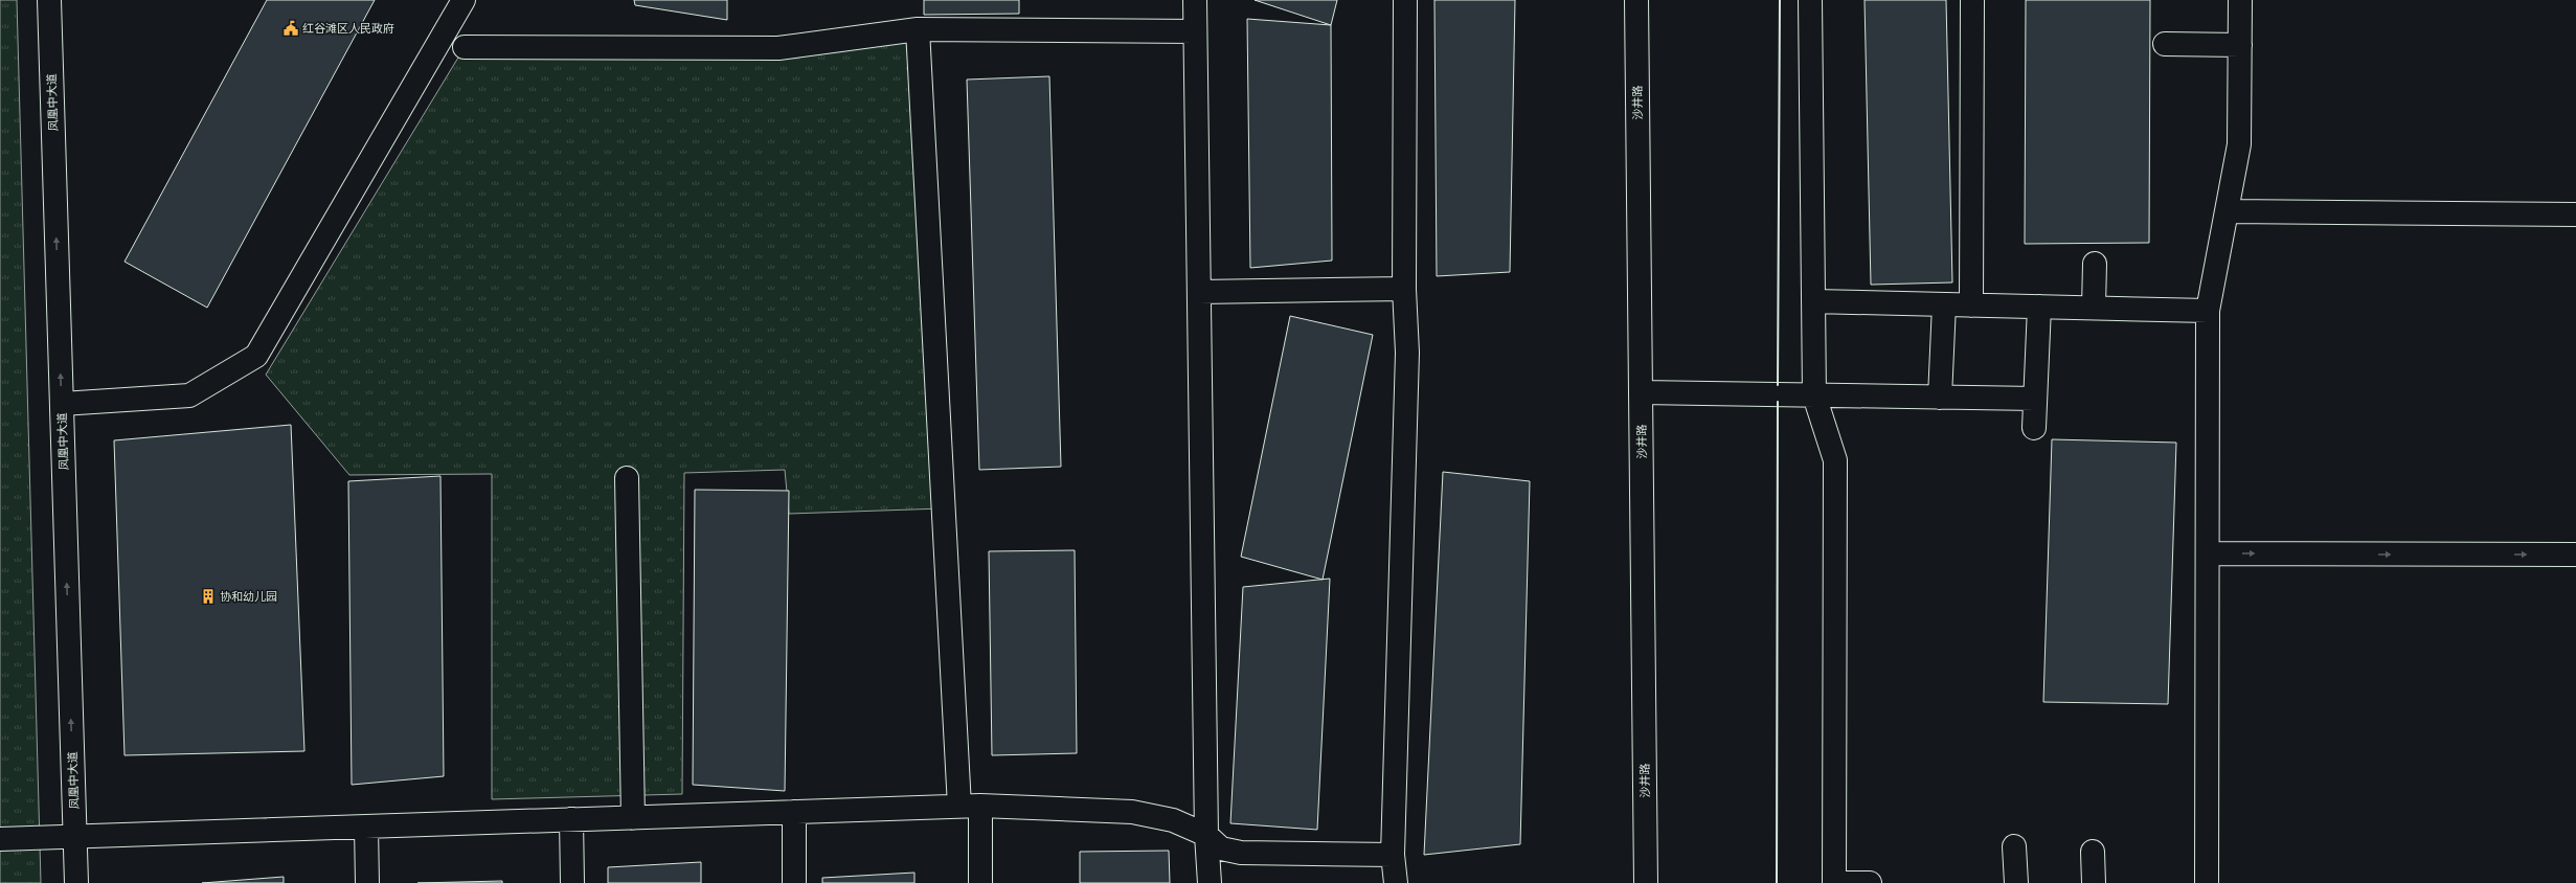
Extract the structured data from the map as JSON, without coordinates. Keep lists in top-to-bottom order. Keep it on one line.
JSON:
{"streets":{"street":["凤凰中大道","沙井路"]},"one_way":["凤凰中大道"],"places":{"public building":["红谷滩区人民政府"],"building":["协和幼儿园"]}}
